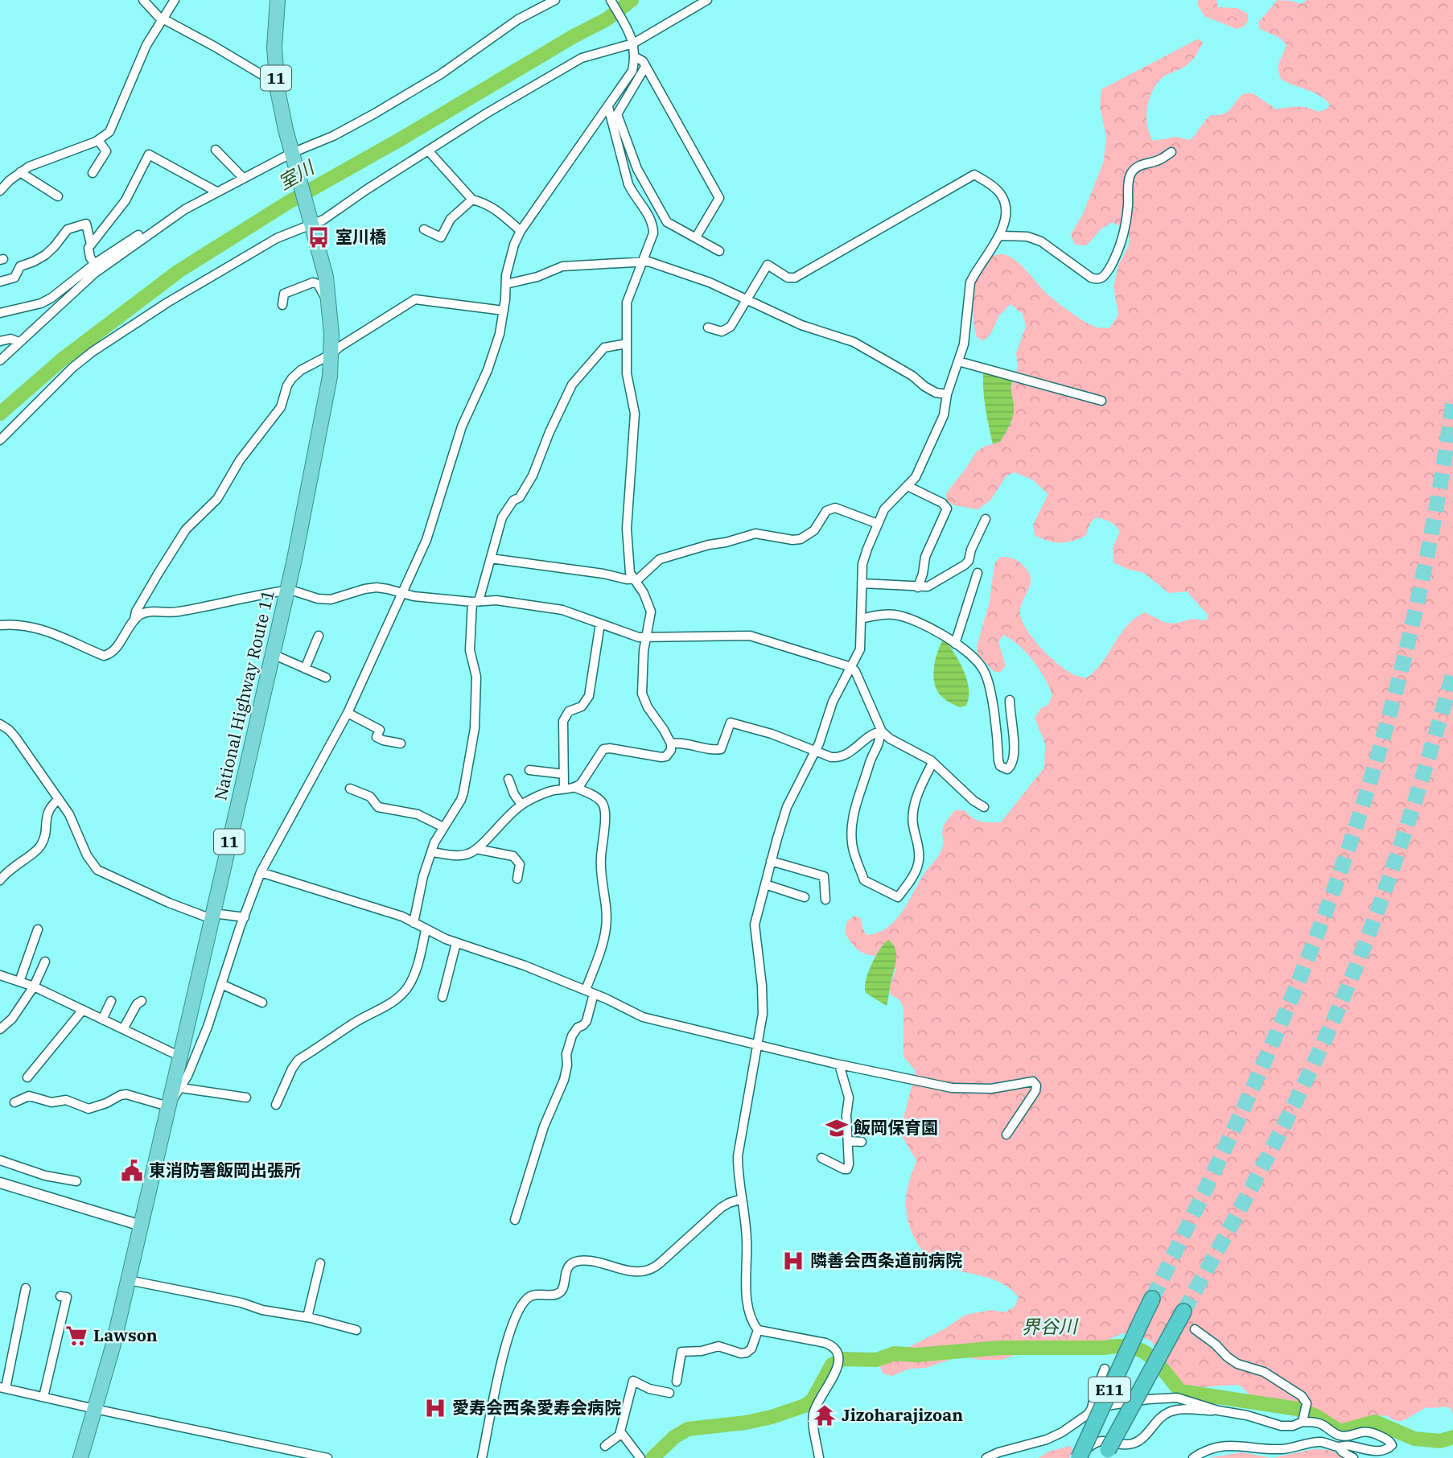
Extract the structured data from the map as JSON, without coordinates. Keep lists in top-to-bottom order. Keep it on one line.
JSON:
{"streets":{"highway":["11","National Highway Route 11","E11"]},"water":["室川","界谷川"],"places":{"bus stop":["室川橋"],"school or university":["飯岡保育園"],"public building":["東消防署飯岡出張所"],"hospital":["隣善会西条道前病院","愛寿会西条愛寿会病院"],"supermarket":["Lawson"],"temple":["Jizoharajizoan"]}}
